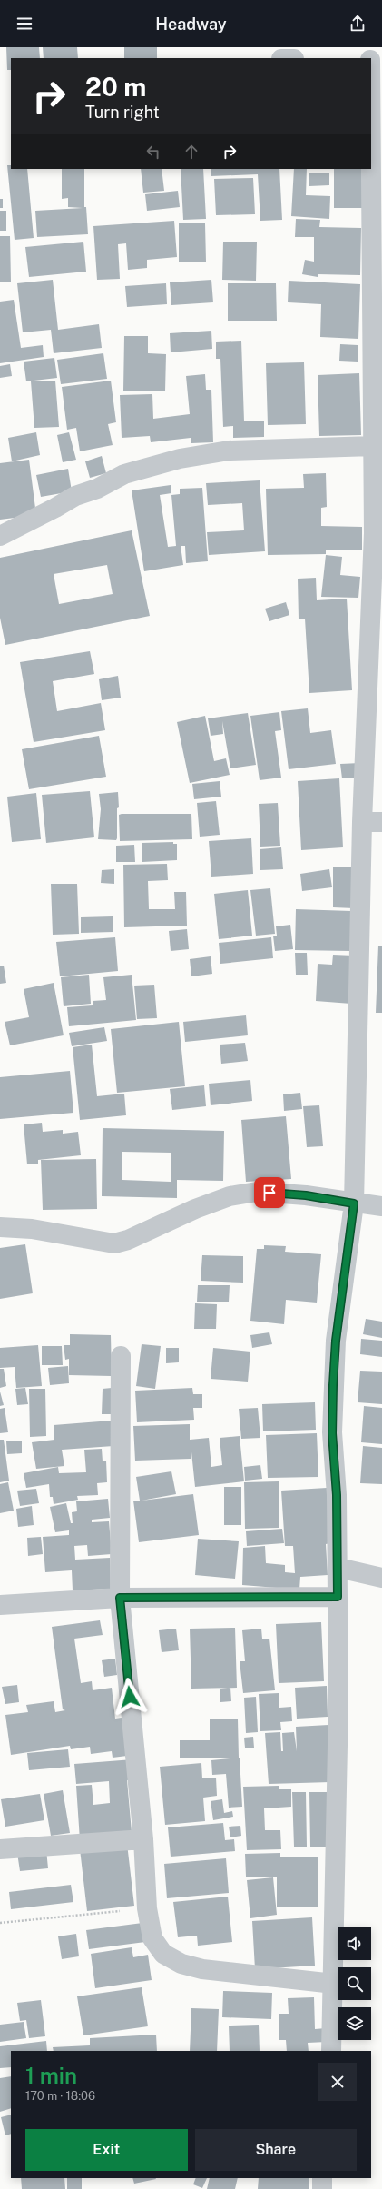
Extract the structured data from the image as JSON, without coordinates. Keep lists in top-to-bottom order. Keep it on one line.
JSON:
{"page":{"header":"Headway","turn":["20 m","Turn right"],"heading":["1 min","170 m · 18:06"],"buttons":["Exit","Share"]}}
